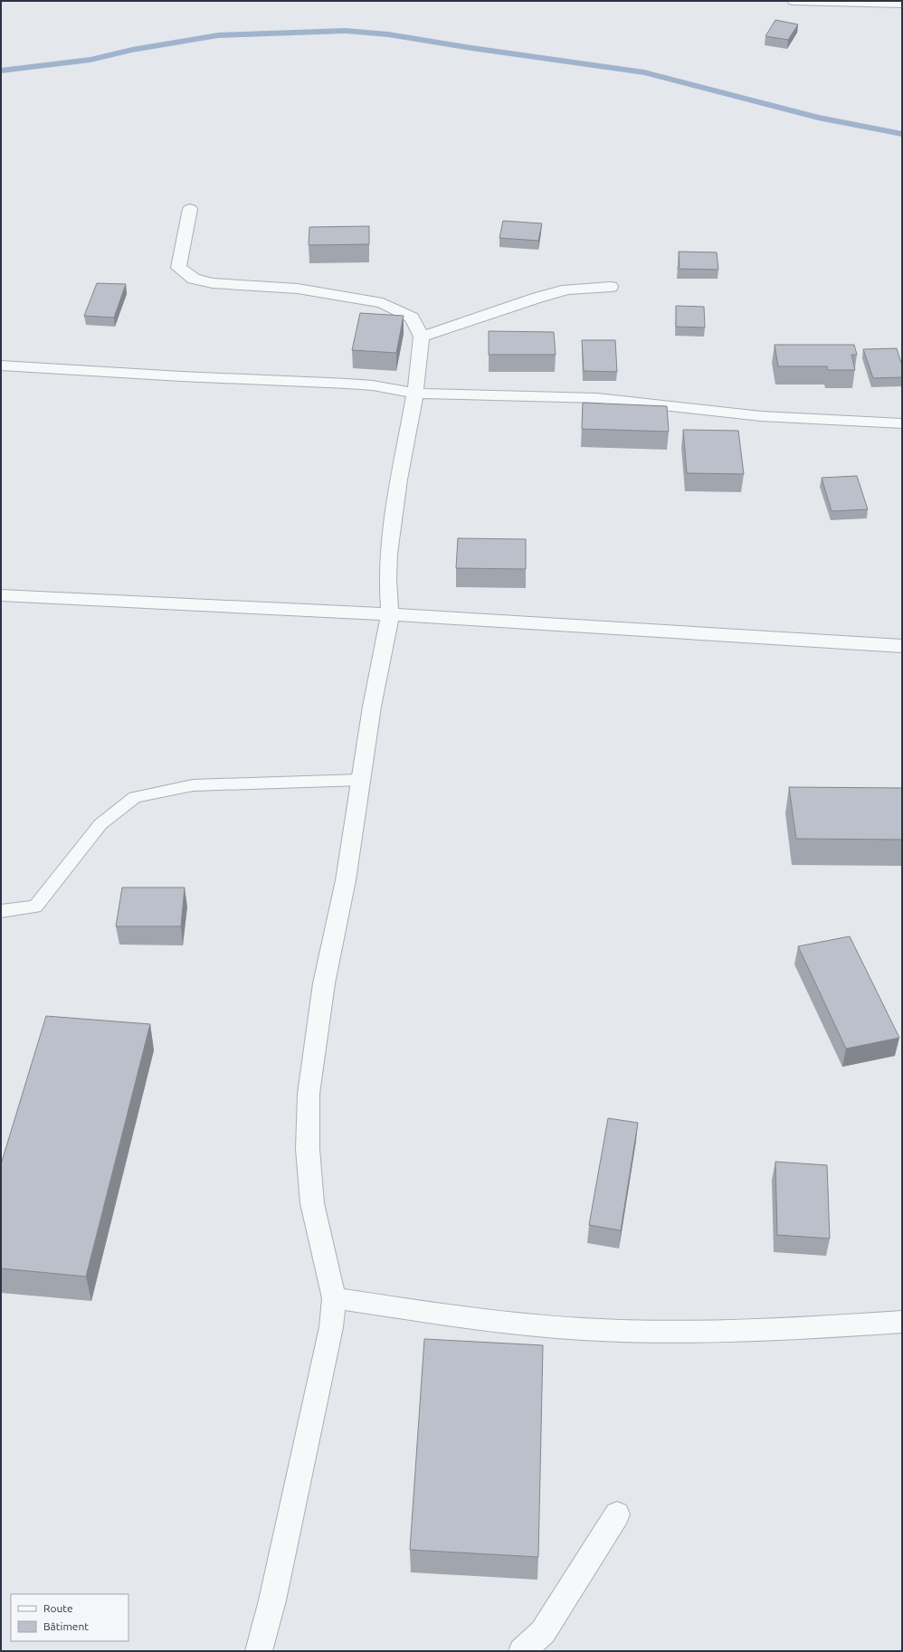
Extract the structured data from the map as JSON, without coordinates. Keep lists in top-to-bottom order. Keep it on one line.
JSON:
{"legend":["Route","Bâtiment"]}
